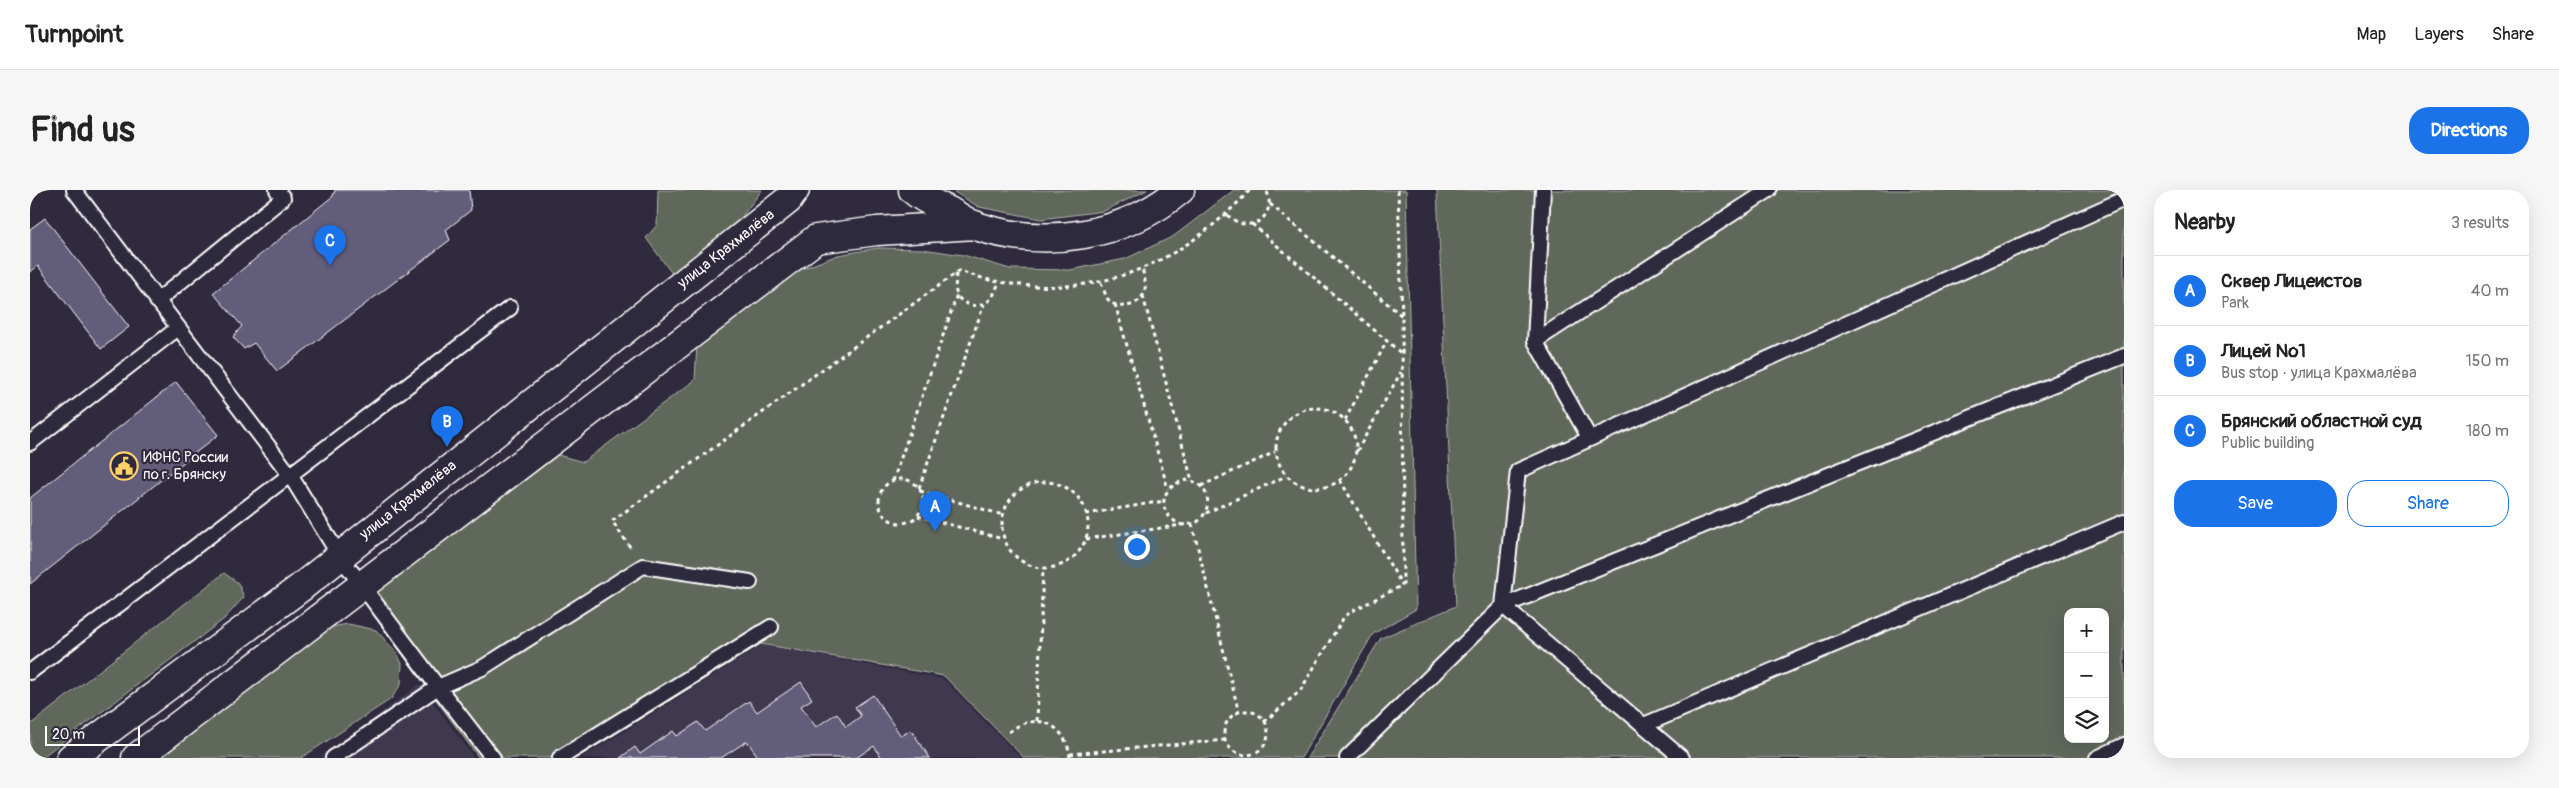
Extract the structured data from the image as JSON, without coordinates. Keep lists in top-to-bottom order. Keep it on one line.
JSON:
{"streets":{"main road":["улица Крахмалёва"]},"places":{"public building":["ИФНС России по г. Брянску"]},"scale_bar":"20 m","page":{"header":"Turnpoint","nav":["Map","Layers","Share"],"buttons":["Directions",["Save","Share"]],"title":"Find us","heading":["Nearby","3 results"],"pins":["C","B","A"],"list":[{"mark":"A","name":"Сквер Лицеистов","note":"Park","value":"40 m"},{"mark":"B","name":"Лицей №1","note":"Bus stop · улица Крахмалёва","value":"150 m"},{"mark":"C","name":"Брянский областной суд","note":"Public building","value":"180 m"}],"map_buttons":["+","−"],"scale":"20 m"}}
